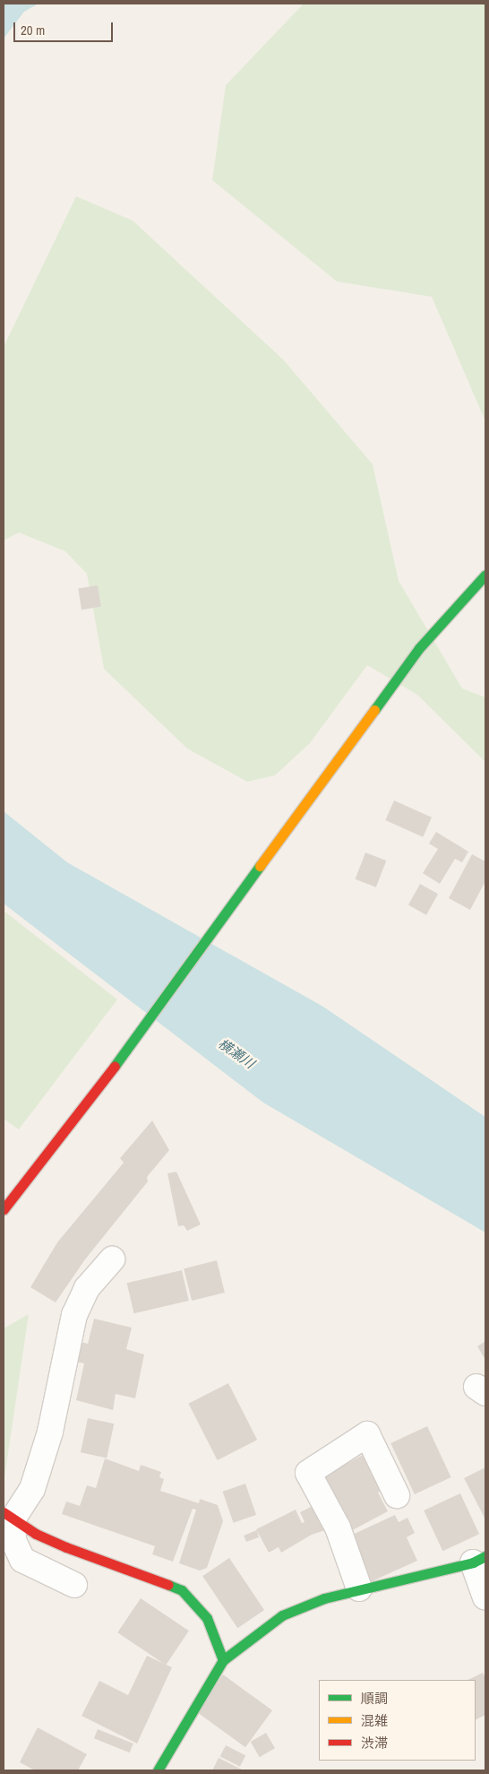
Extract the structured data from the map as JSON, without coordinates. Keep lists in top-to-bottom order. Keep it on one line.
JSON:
{"water":["横瀬川"],"legend":["順調","混雑","渋滞"],"scale_bar":"20 m"}
